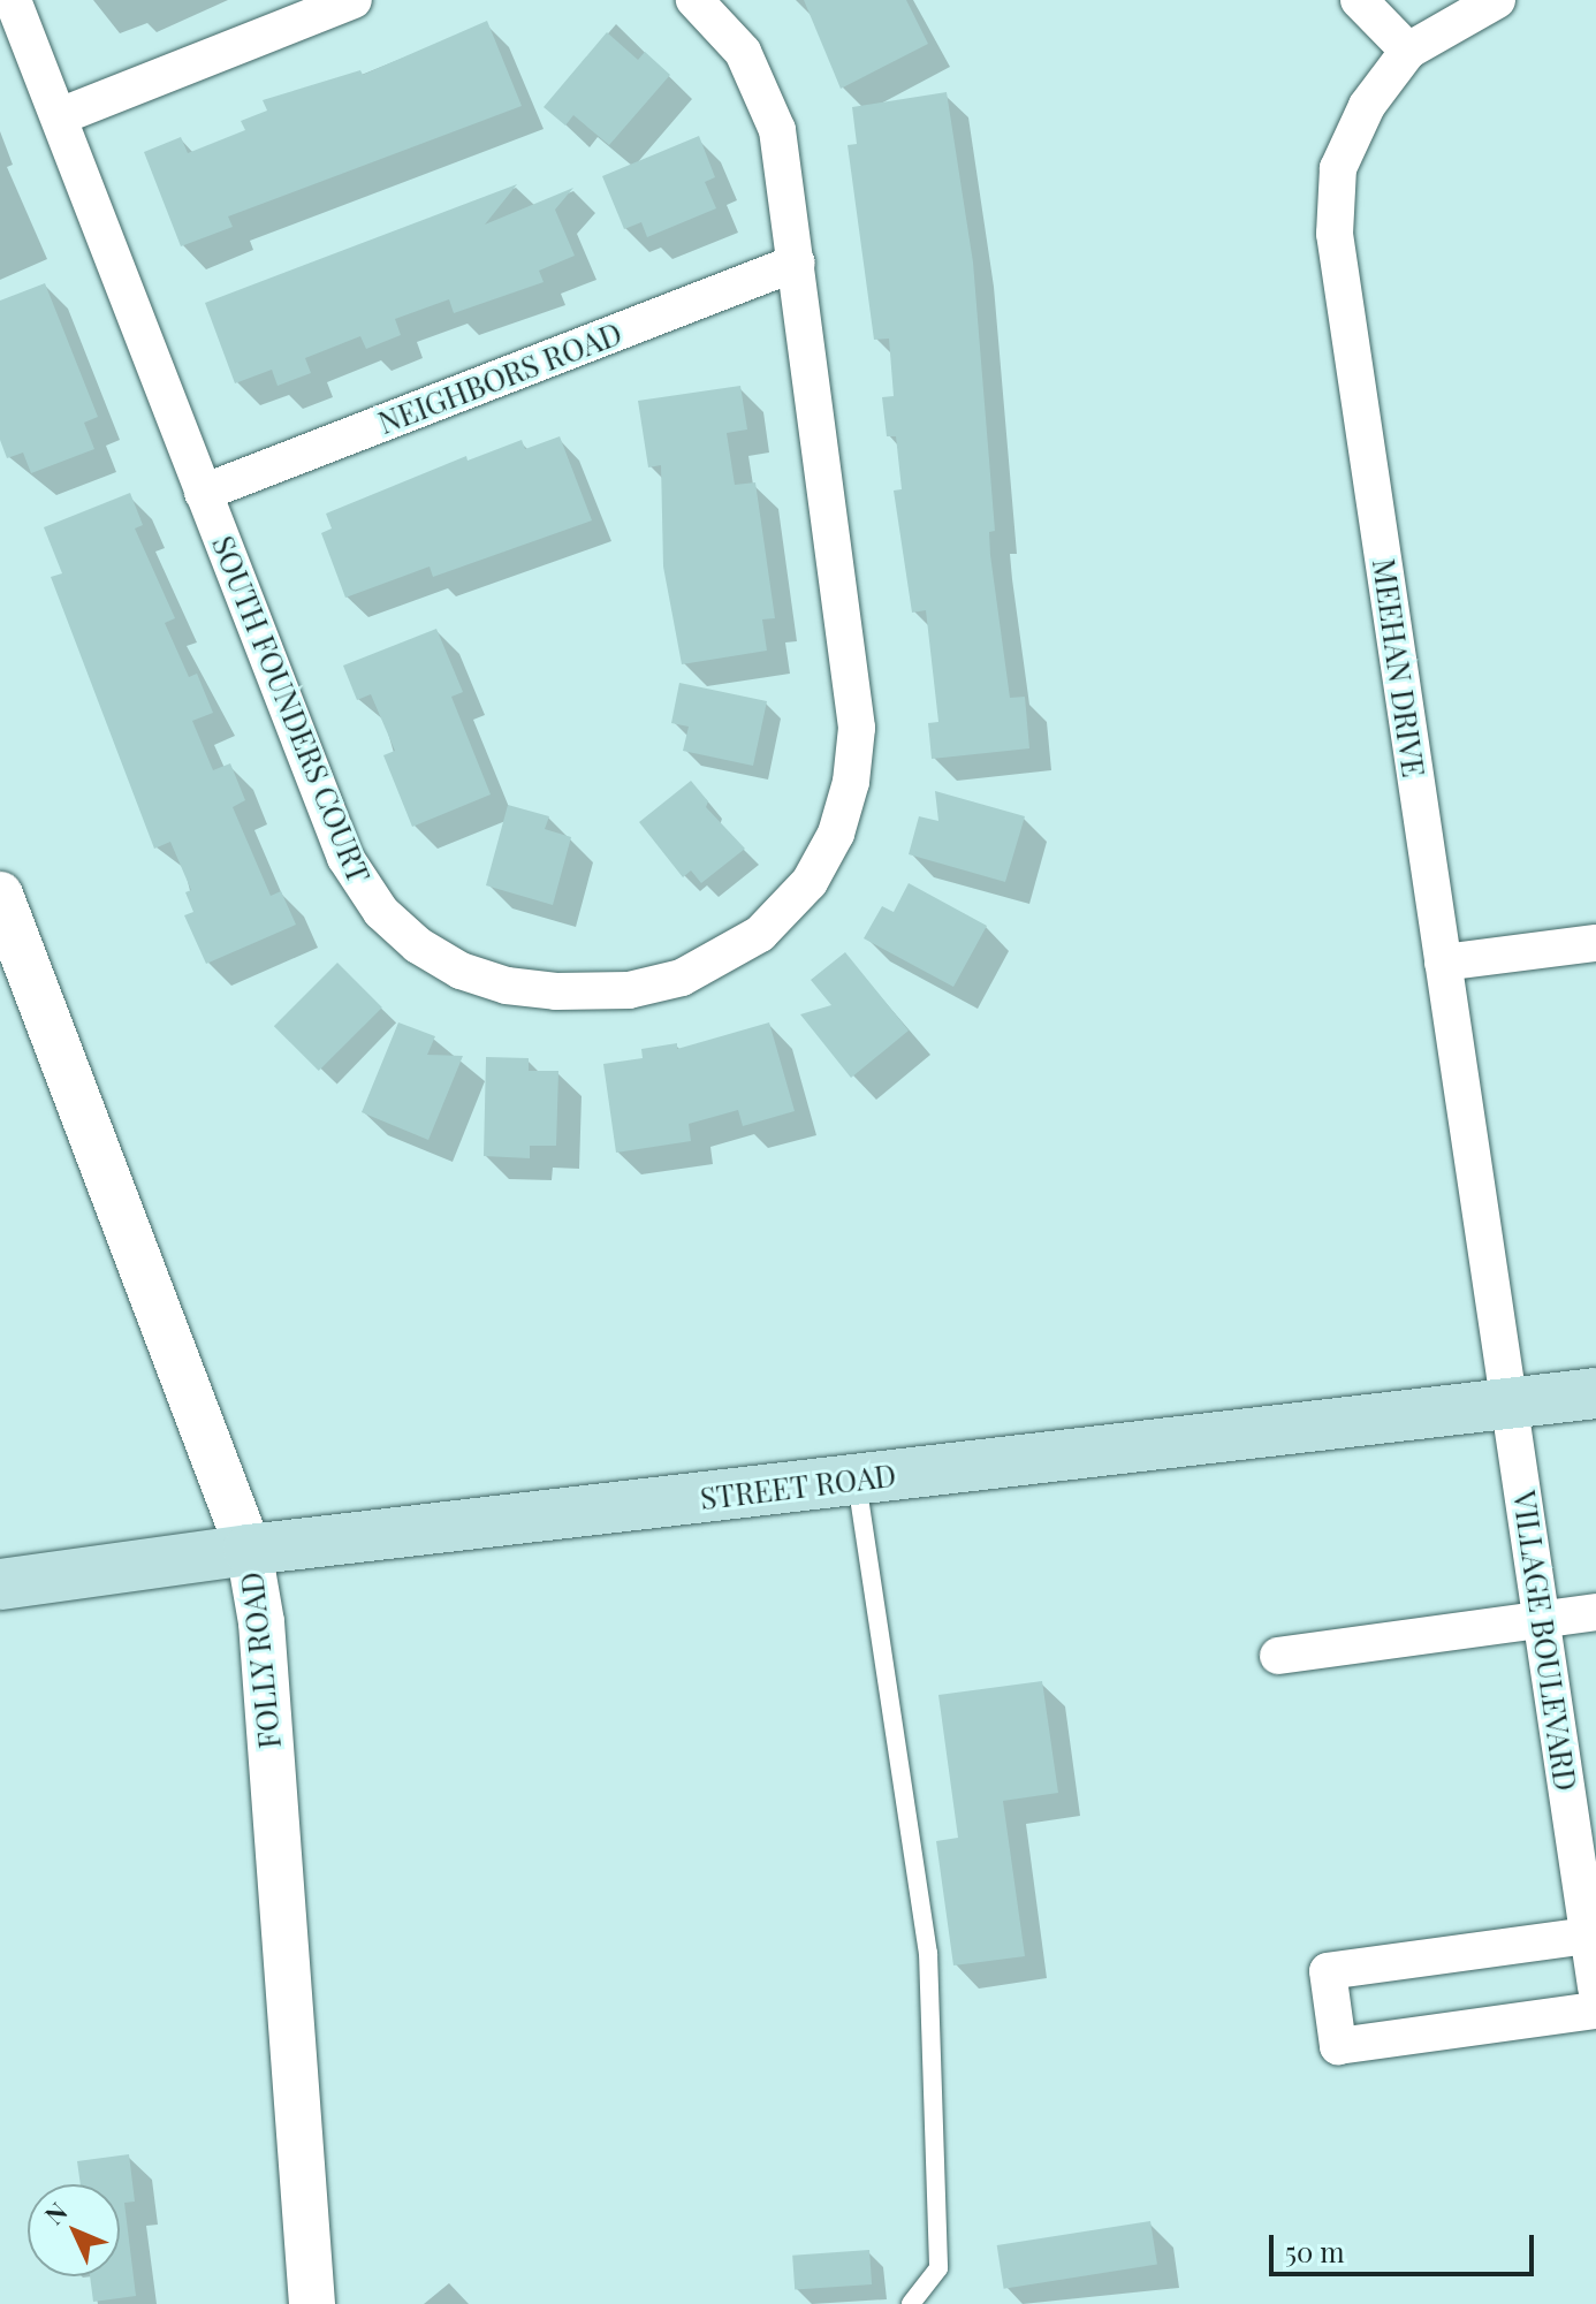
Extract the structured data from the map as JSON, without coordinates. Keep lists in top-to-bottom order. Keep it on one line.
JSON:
{"streets":{"main road":["STREET ROAD"],"street":["NEIGHBORS ROAD","MEEHAN DRIVE","SOUTH FOUNDERS COURT","VILLAGE BOULEVARD","FOLLY ROAD"]},"crossings":[["NEIGHBORS ROAD","SOUTH FOUNDERS COURT"],["MEEHAN DRIVE","STREET ROAD"],["MEEHAN DRIVE","VILLAGE BOULEVARD"],["STREET ROAD","VILLAGE BOULEVARD"],["STREET ROAD","FOLLY ROAD"]],"scale_bar":"50 m","north":"top left"}
